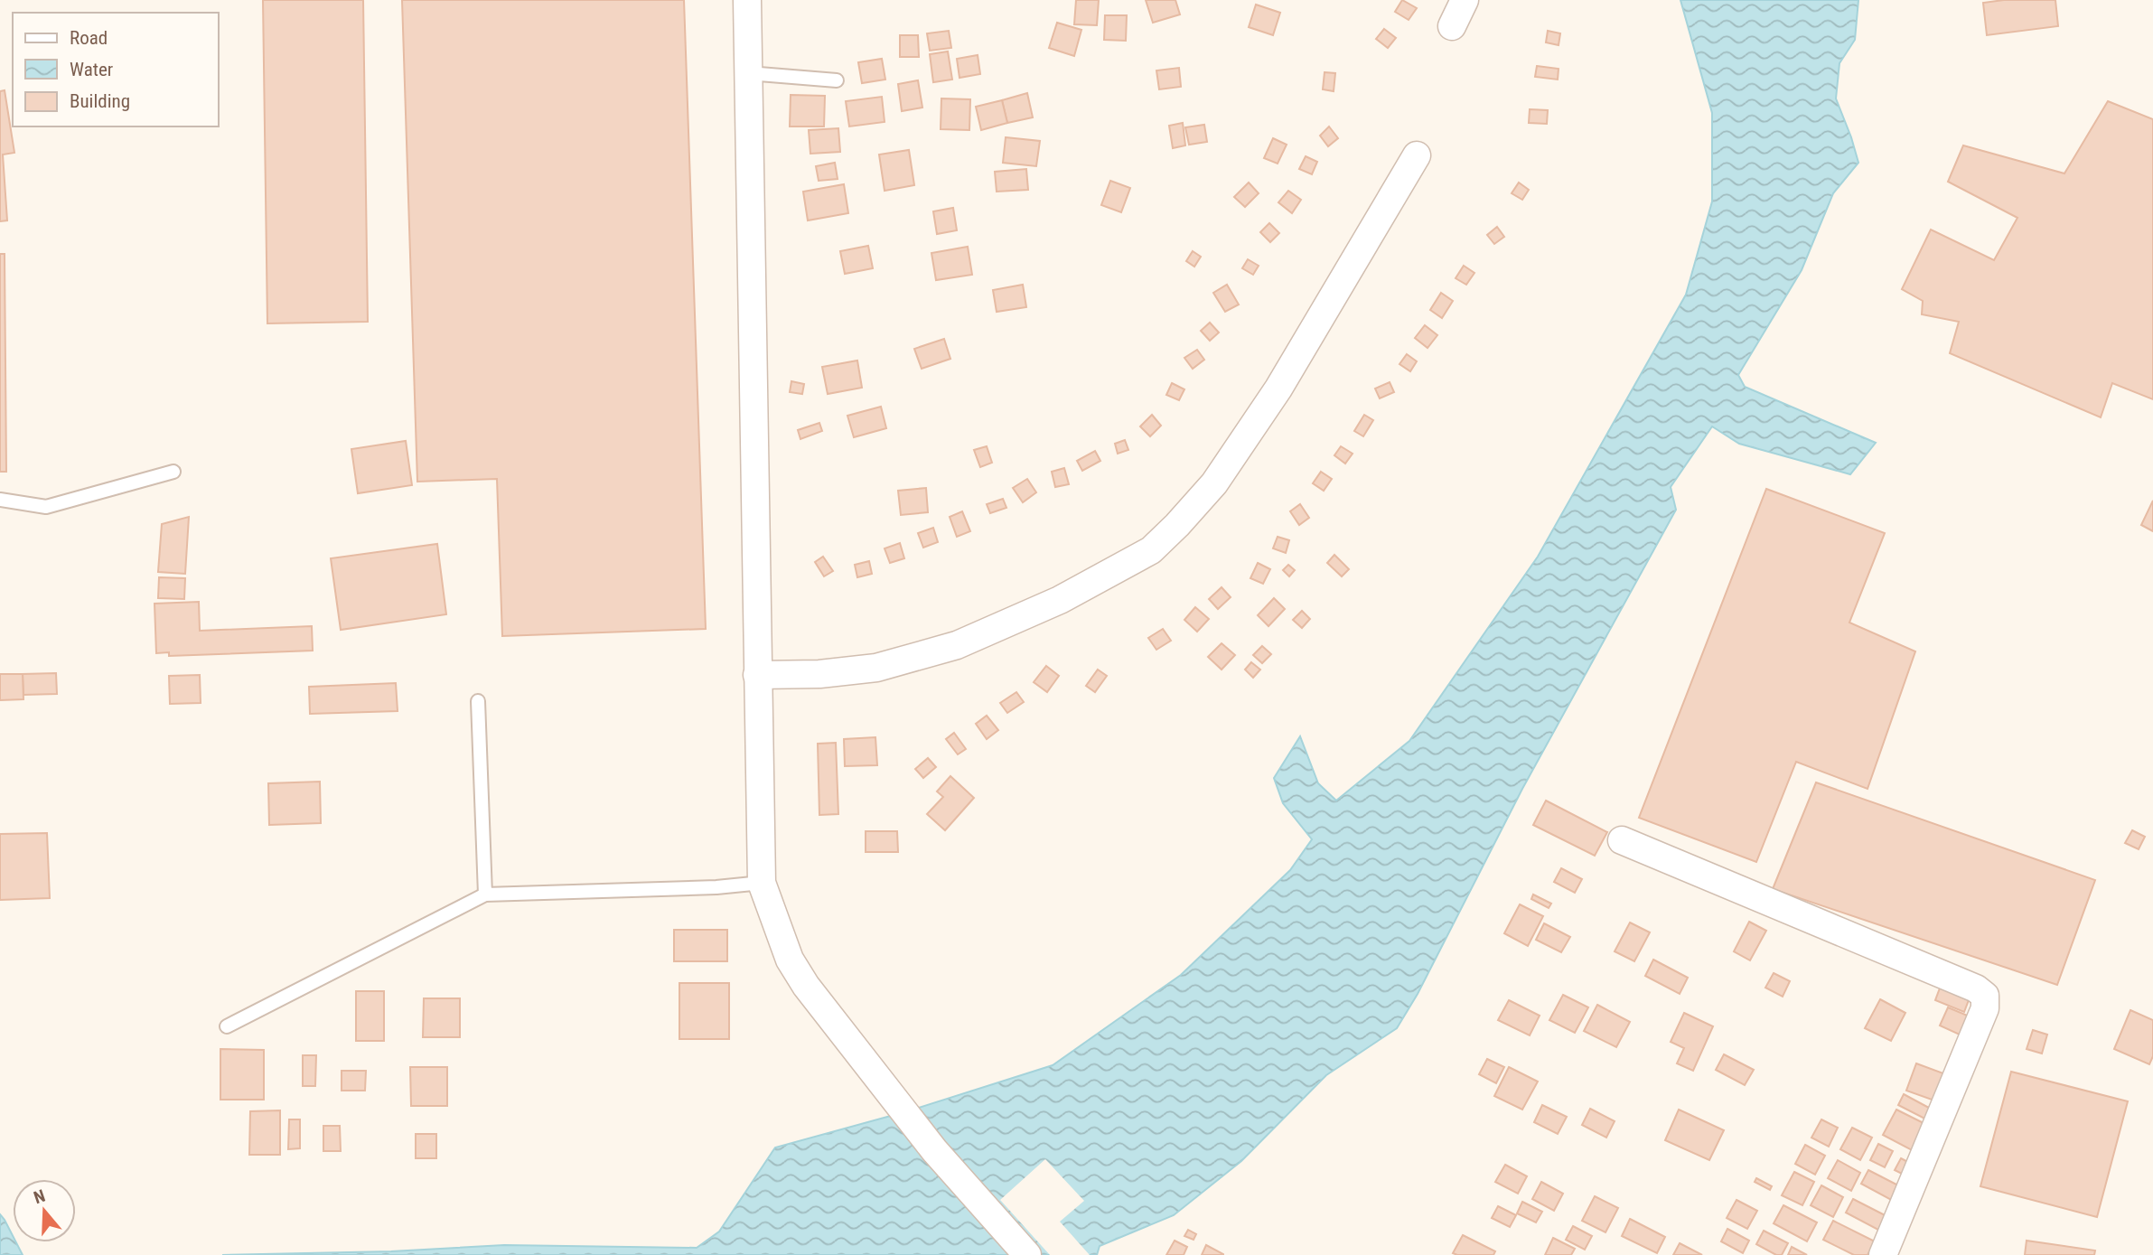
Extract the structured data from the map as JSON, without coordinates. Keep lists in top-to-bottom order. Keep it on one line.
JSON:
{"legend":["Road","Water","Building"],"north":"top"}
